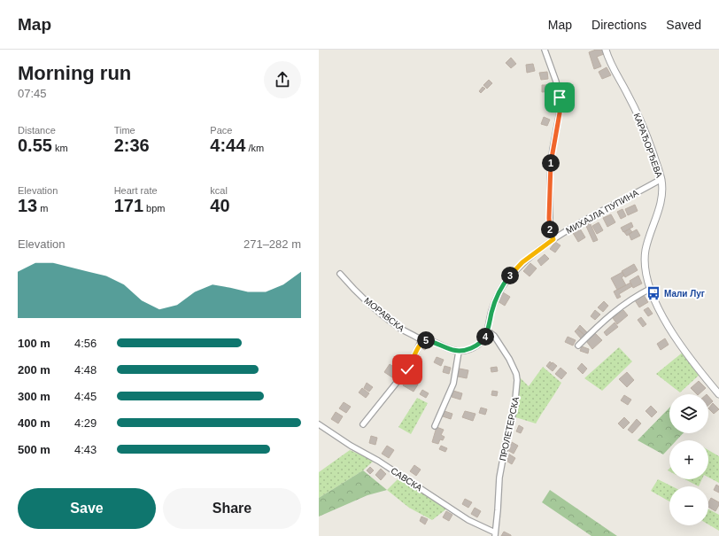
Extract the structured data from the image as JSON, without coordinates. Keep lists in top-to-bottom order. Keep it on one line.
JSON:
{"streets":{"street":["КАРАЂОРЂЕВА","МИХАЈЛА ПУПИНА","МОРАВСКА","ПРОЛЕТЕРСКА","САВСКА"]},"crossings":[["КАРАЂОРЂЕВА","МИХАЈЛА ПУПИНА"],["МИХАЈЛА ПУПИНА","ПРОЛЕТЕРСКА"],["ПРОЛЕТЕРСКА","САВСКА"]],"places":{"bus stop":["Мали Луг"]},"page":{"header":"Map","nav":["Map","Directions","Saved"],"heading":["Morning run","07:45"],"stats":[["Distance","0.55 km"],["Time","2:36"],["Pace","4:44 /km"],["Elevation","13 m"],["Heart rate","171 bpm"],["kcal","40"]],"pins":["1","2","3","4","5"],"chart":["Elevation","271–282 m"],"list":[{"name":"100 m","note":"4:56"},{"name":"200 m","note":"4:48"},{"name":"300 m","note":"4:45"},{"name":"400 m","note":"4:29"},{"name":"500 m","note":"4:43"}],"map_buttons":["+","−"],"buttons":["Save","Share"]}}
